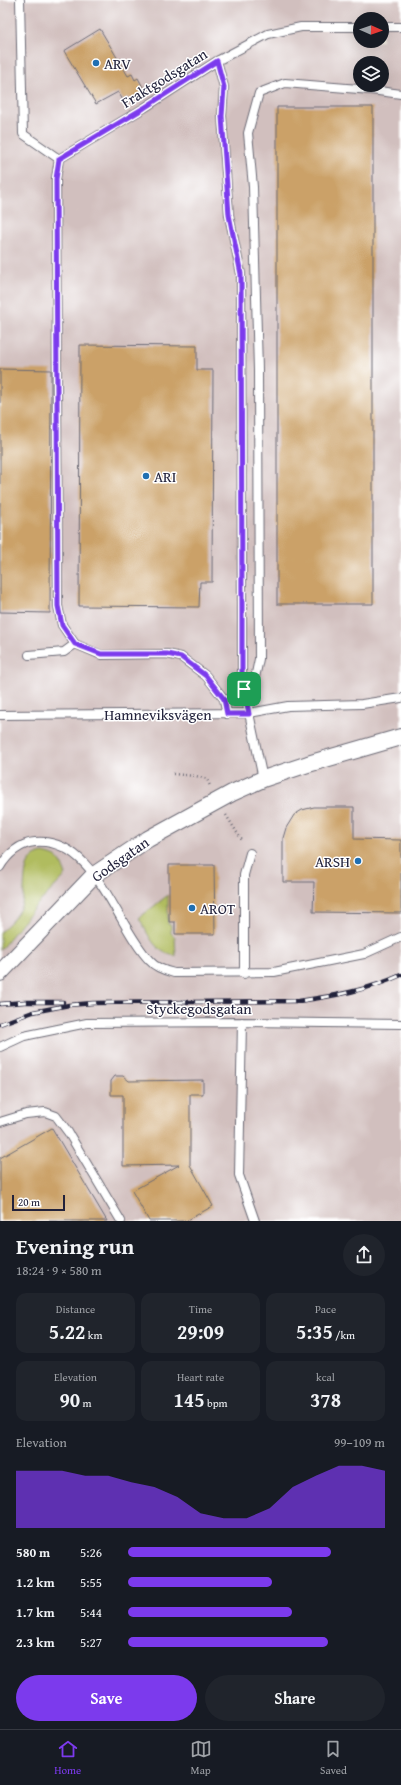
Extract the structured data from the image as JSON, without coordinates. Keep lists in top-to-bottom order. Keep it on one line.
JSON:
{"streets":{"street":["Godsgatan"],"lane":["Fraktgodsgatan","Hamneviksvägen","Styckegodsgatan"]},"places":["ARV","ARI","ARSH","AROT"],"scale_bar":"20 m","north":"right","page":{"scale":"20 m","heading":["Evening run","18:24 · 9 × 580 m"],"stats":[["Distance","5.22 km"],["Time","29:09"],["Pace","5:35 /km"],["Elevation","90 m"],["Heart rate","145 bpm"],["kcal","378"]],"chart":["Elevation","99–109 m"],"list":[{"name":"580 m","note":"5:26"},{"name":"1.2 km","note":"5:55"},{"name":"1.7 km","note":"5:44"},{"name":"2.3 km","note":"5:27"}],"buttons":["Save","Share"],"tabs":["Home","Map","Saved"]}}
